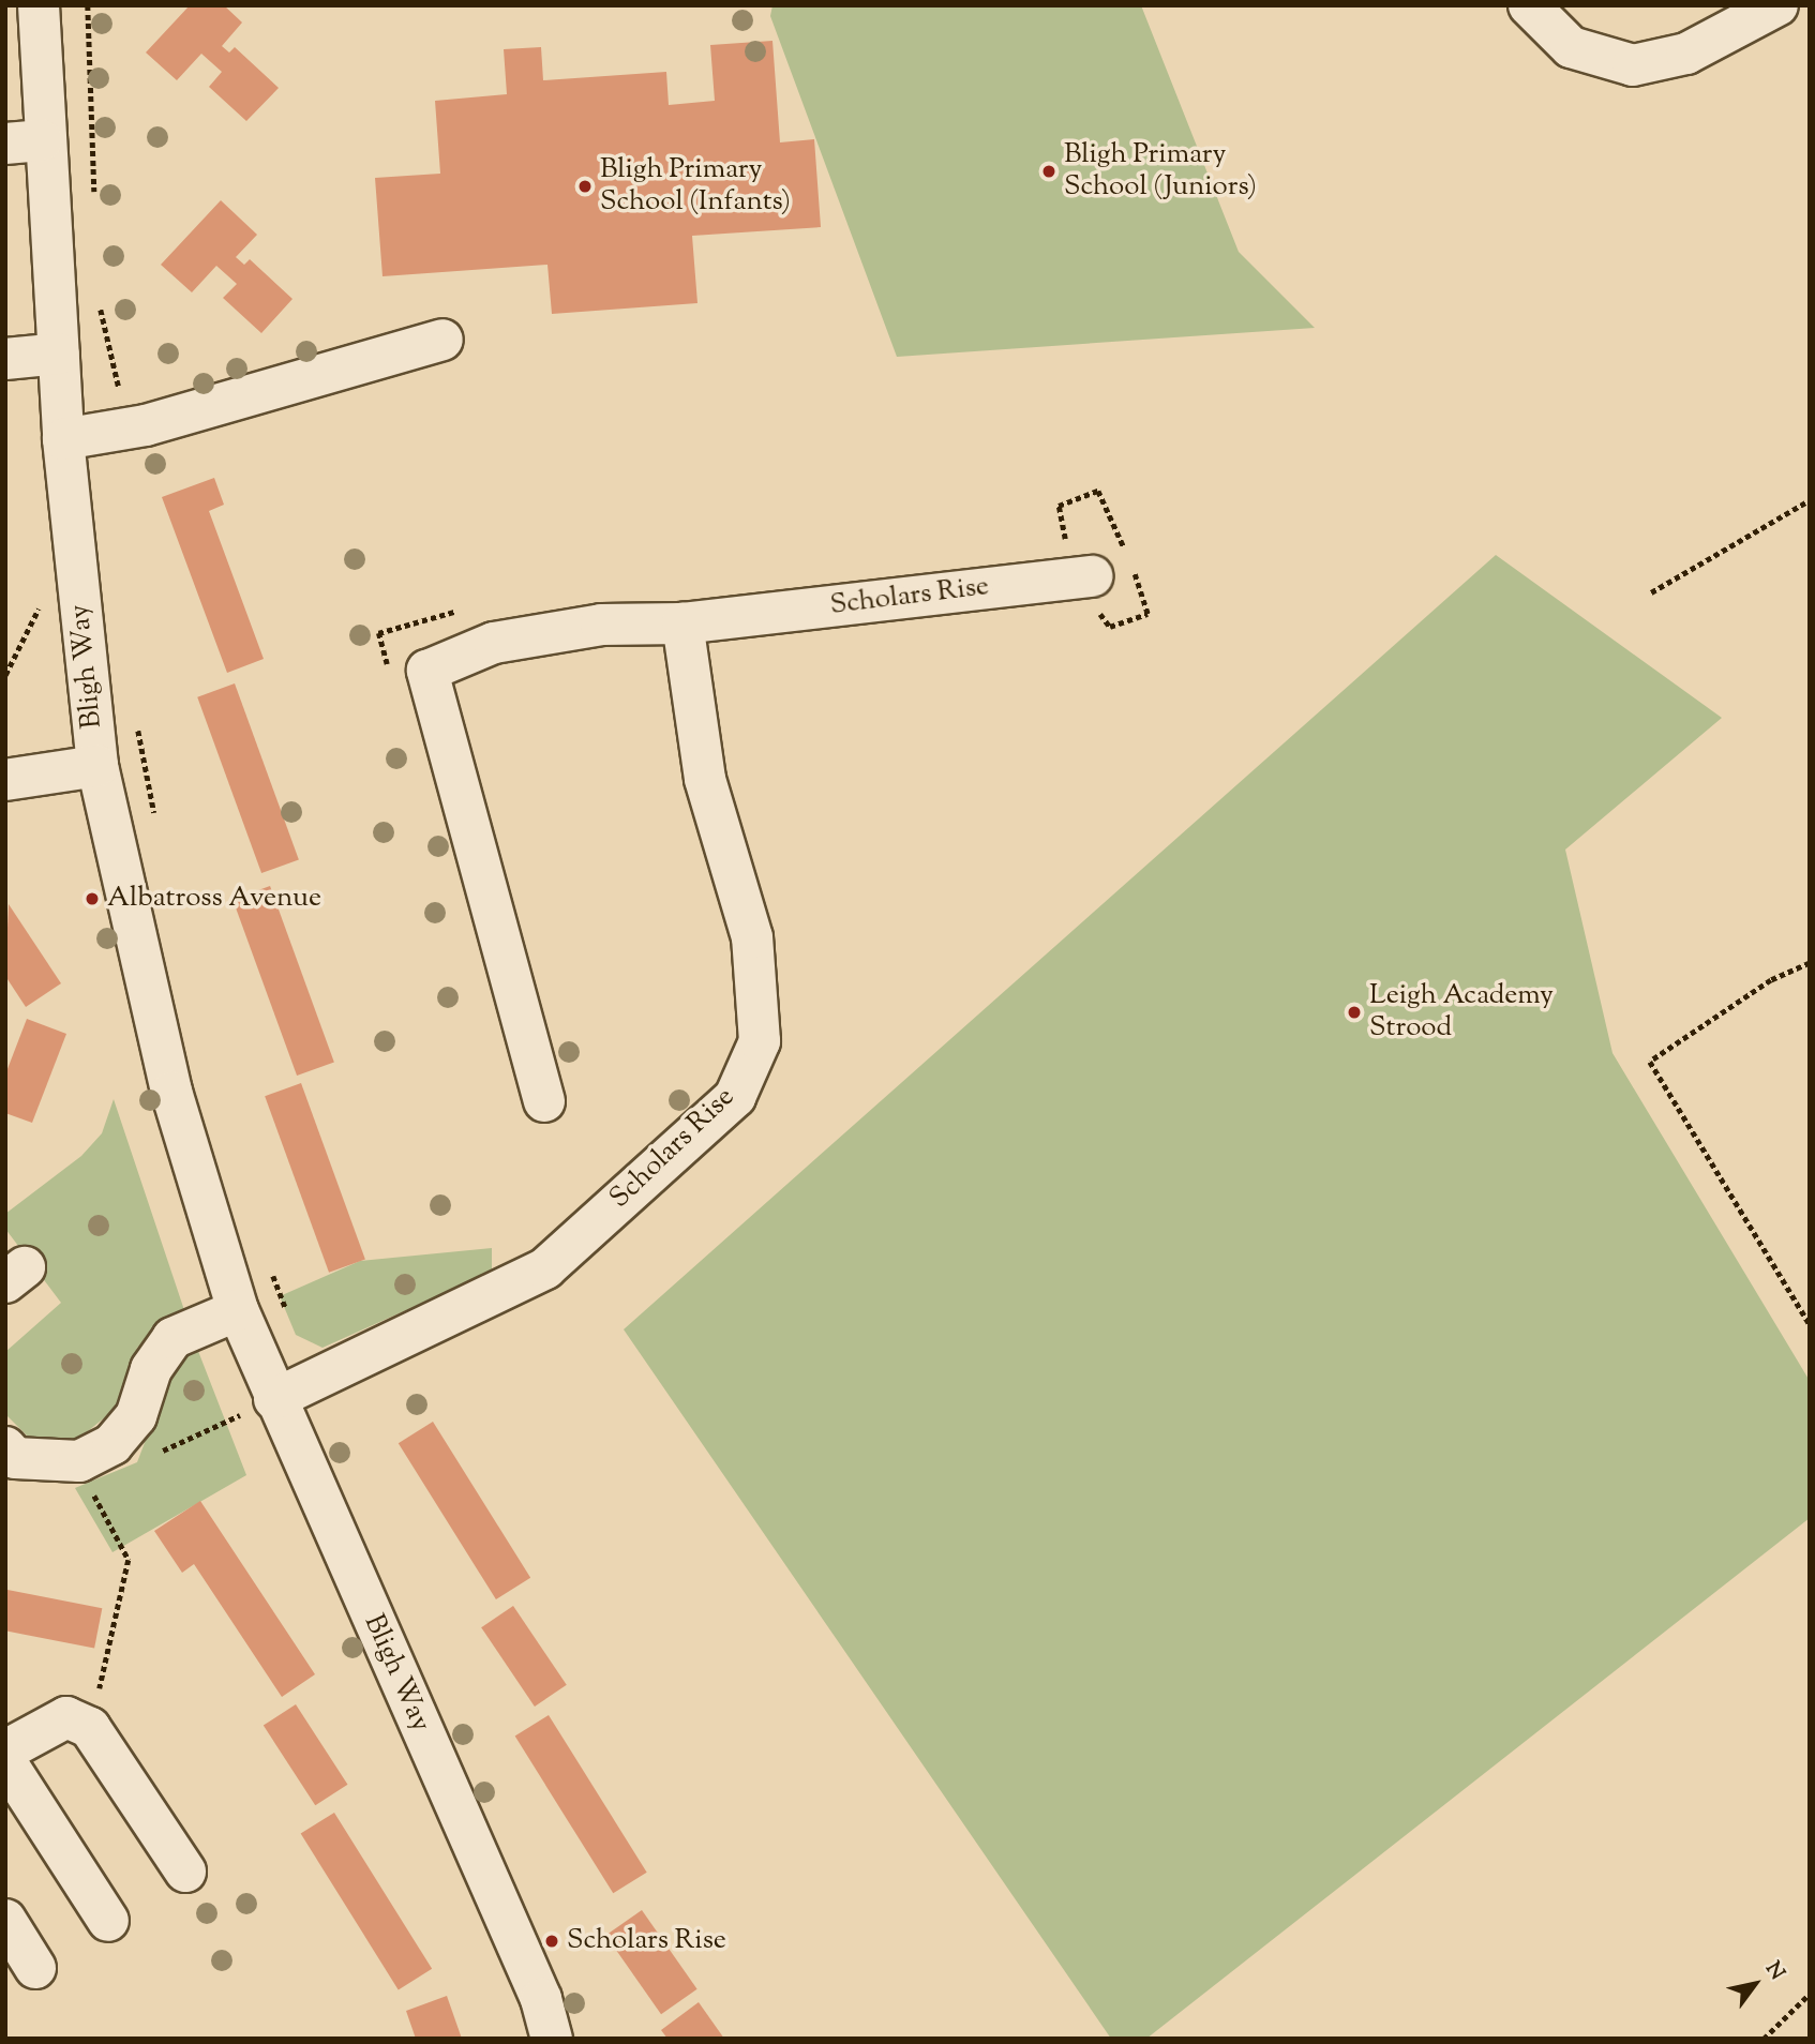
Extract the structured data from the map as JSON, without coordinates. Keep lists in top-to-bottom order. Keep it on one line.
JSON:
{"streets":{"street":["Scholars Rise","Bligh Way"]},"crossings":[["Scholars Rise","Bligh Way"]],"places":["Bligh Primary School (Juniors)","Bligh Primary School (Infants)","Albatross Avenue","Leigh Academy Strood","Scholars Rise"],"north":"top right"}
